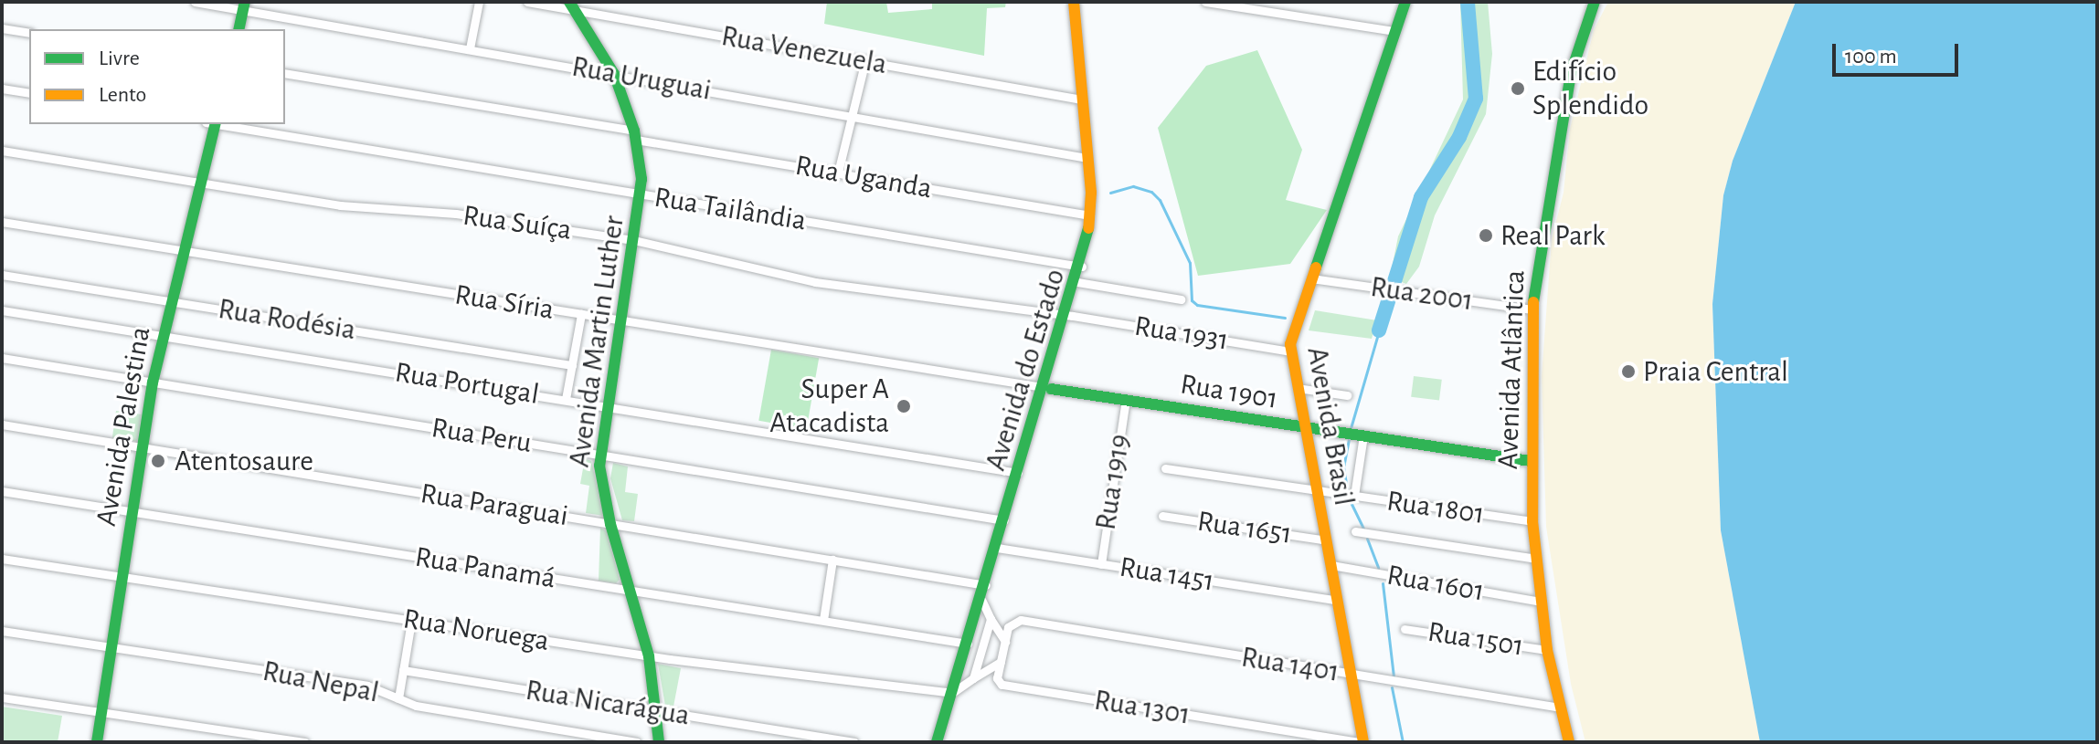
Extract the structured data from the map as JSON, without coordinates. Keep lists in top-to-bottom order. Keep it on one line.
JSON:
{"streets":{"main road":["Avenida Martin Luther","Avenida do Estado","Avenida Atlântica","Rua 1901","Avenida Palestina","Avenida Brasil"],"street":["Rua Venezuela","Rua Uruguai","Rua Uganda","Rua Tailândia","Rua Suíça","Rua 2001","Rua Síria","Rua Rodésia","Rua 1931","Rua Portugal","Rua Peru","Rua 1919","Rua Paraguai","Rua 1801","Rua 1651","Rua Panamá","Rua 1451","Rua 1601","Rua Noruega","Rua 1501","Rua 1401","Rua Nepal","Rua Nicarágua","Rua 1301"]},"crossings":[["Rua Venezuela","Avenida Martin Luther"],["Rua Venezuela","Avenida do Estado"],["Rua Uruguai","Avenida Martin Luther"],["Rua Uruguai","Avenida do Estado"],["Rua Uganda","Avenida Martin Luther"],["Rua Uganda","Avenida do Estado"],["Rua Tailândia","Avenida Martin Luther"],["Rua Tailândia","Avenida do Estado"],["Rua Suíça","Rua 1931"],["Rua Suíça","Avenida Martin Luther"],["Rua Suíça","Avenida do Estado"],["Rua Suíça","Avenida Palestina"],["Rua 2001","Avenida Atlântica"],["Rua 2001","Avenida Brasil"],["Rua Síria","Avenida Martin Luther"],["Rua Síria","Avenida do Estado"],["Rua Síria","Rua 1901"],["Rua Síria","Avenida Palestina"],["Rua Rodésia","Avenida Palestina"],["Rua 1931","Avenida do Estado"],["Rua 1931","Avenida Brasil"],["Avenida Martin Luther","Rua Portugal"],["Avenida Martin Luther","Rua Peru"],["Avenida Martin Luther","Rua Paraguai"],["Avenida Martin Luther","Rua Panamá"],["Avenida Martin Luther","Rua Noruega"],["Avenida Martin Luther","Rua Nicarágua"],["Avenida do Estado","Rua Portugal"],["Avenida do Estado","Rua 1901"],["Avenida do Estado","Rua Peru"],["Avenida do Estado","Rua Paraguai"],["Avenida do Estado","Rua Panamá"],["Avenida do Estado","Rua 1451"],["Avenida do Estado","Rua Noruega"],["Avenida Atlântica","Rua 1901"],["Avenida Atlântica","Rua 1801"],["Avenida Atlântica","Rua 1601"],["Avenida Atlântica","Rua 1501"],["Avenida Atlântica","Rua 1401"],["Rua Portugal","Avenida Palestina"],["Rua 1901","Avenida Brasil"],["Rua 1901","Rua 1919"],["Avenida Palestina","Rua Peru"],["Avenida Palestina","Rua Paraguai"],["Avenida Palestina","Rua Panamá"],["Avenida Palestina","Rua Noruega"],["Avenida Palestina","Rua Nepal"],["Avenida Brasil","Rua 1801"],["Avenida Brasil","Rua 1651"],["Avenida Brasil","Rua 1451"],["Avenida Brasil","Rua 1601"],["Avenida Brasil","Rua 1401"],["Avenida Brasil","Rua 1301"],["Rua 1919","Rua 1451"]],"places":["Edifício Splendido","Real Park","Praia Central","Super A Atacadista","Atentosaure"],"legend":["Livre","Lento"],"scale_bar":"100 m"}
